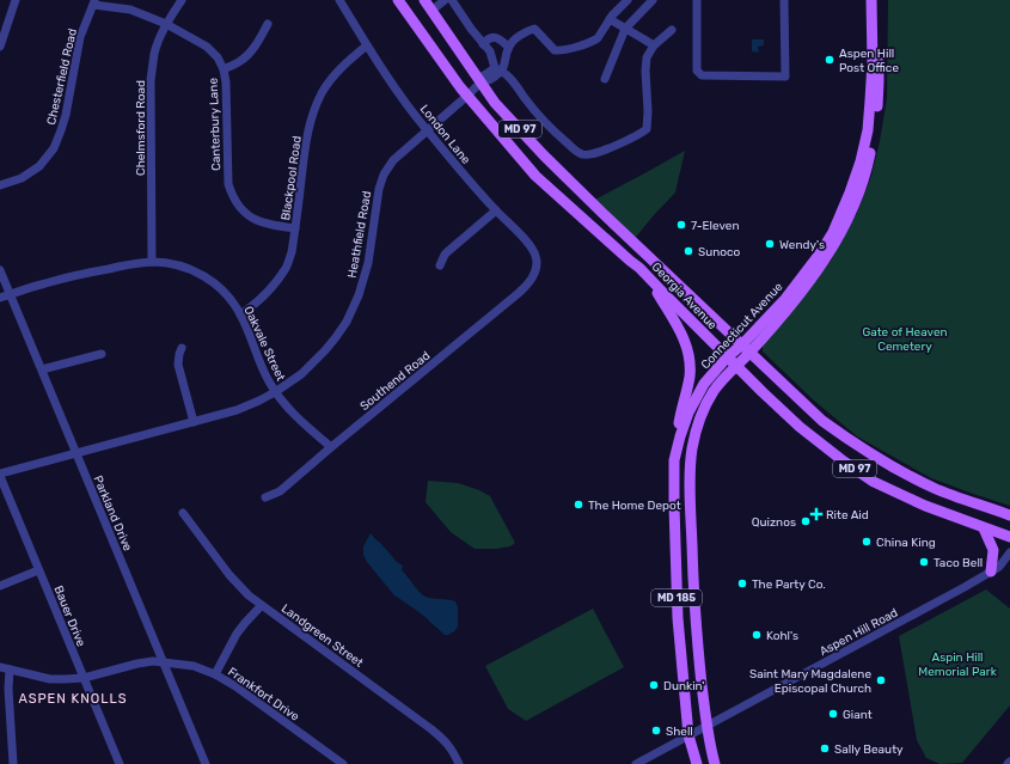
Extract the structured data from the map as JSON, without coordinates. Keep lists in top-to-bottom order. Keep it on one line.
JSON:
{"streets":{"main road":["MD 97","Georgia Avenue","Connecticut Avenue","MD 185"],"street":["Chesterfield Road","Canterbury Lane","Chelmsford Road","London Lane","Blackpool Road","Heathfield Road","Oakvale Street","Southend Road","Parkland Drive","Bauer Drive","Aspen Hill Road","Landgreen Street","Frankfort Drive"]},"crossings":[["Chesterfield Road","Canterbury Lane"],["Canterbury Lane","Chelmsford Road"],["Canterbury Lane","Blackpool Road"],["Chelmsford Road","Oakvale Street"],["London Lane","Blackpool Road"],["London Lane","Heathfield Road"],["London Lane","Southend Road"],["Blackpool Road","Oakvale Street"],["Heathfield Road","Georgia Avenue"],["Heathfield Road","Oakvale Street"],["Heathfield Road","Parkland Drive"],["Heathfield Road","Bauer Drive"],["Georgia Avenue","Connecticut Avenue"],["Connecticut Avenue","Aspen Hill Road"],["Oakvale Street","Southend Road"],["Oakvale Street","Parkland Drive"],["Parkland Drive","Frankfort Drive"],["Bauer Drive","Frankfort Drive"]],"districts":["ASPEN KNOLLS"],"parks":["Gate of Heaven Cemetery","Aspin Hill Memorial Park"],"places":{"other":["Aspen Hill Post Office","7-Eleven","Wendy's","Sunoco","The Home Depot","Quiznos","China King","Taco Bell","The Party Co.","Kohl's","Saint Mary Magdalene Episcopal Church","Dunkin'","Giant","Shell","Sally Beauty"],"health":["Rite Aid"]}}
